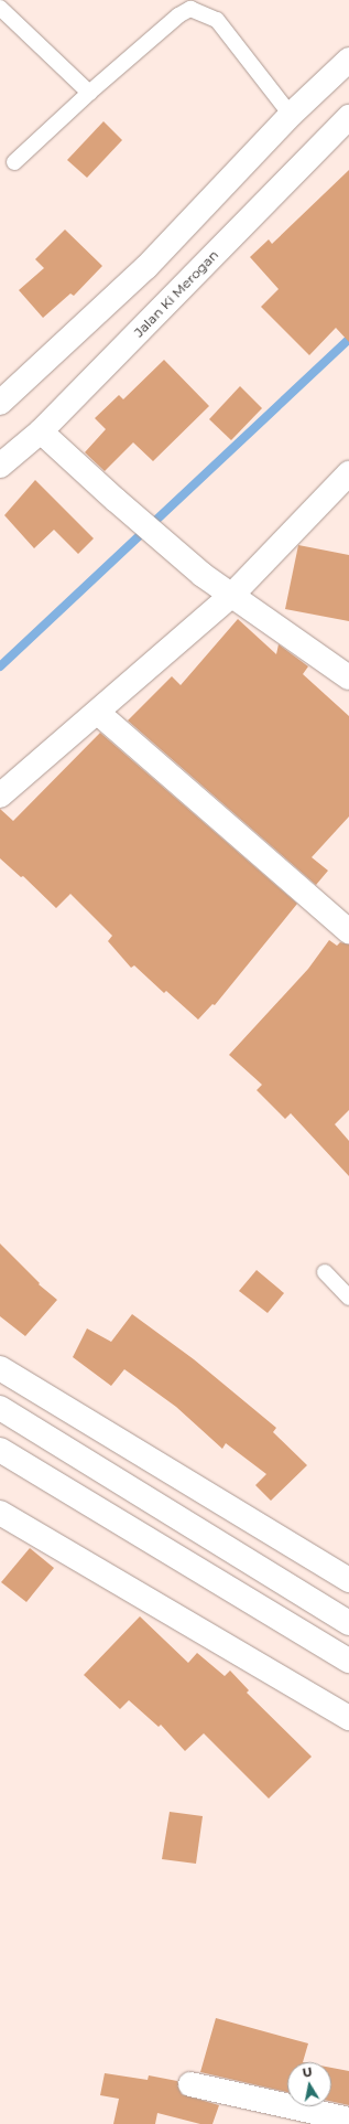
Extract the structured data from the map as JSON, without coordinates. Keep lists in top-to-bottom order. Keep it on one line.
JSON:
{"streets":{"main road":["Jalan Ki Merogan"]},"north":"top"}
